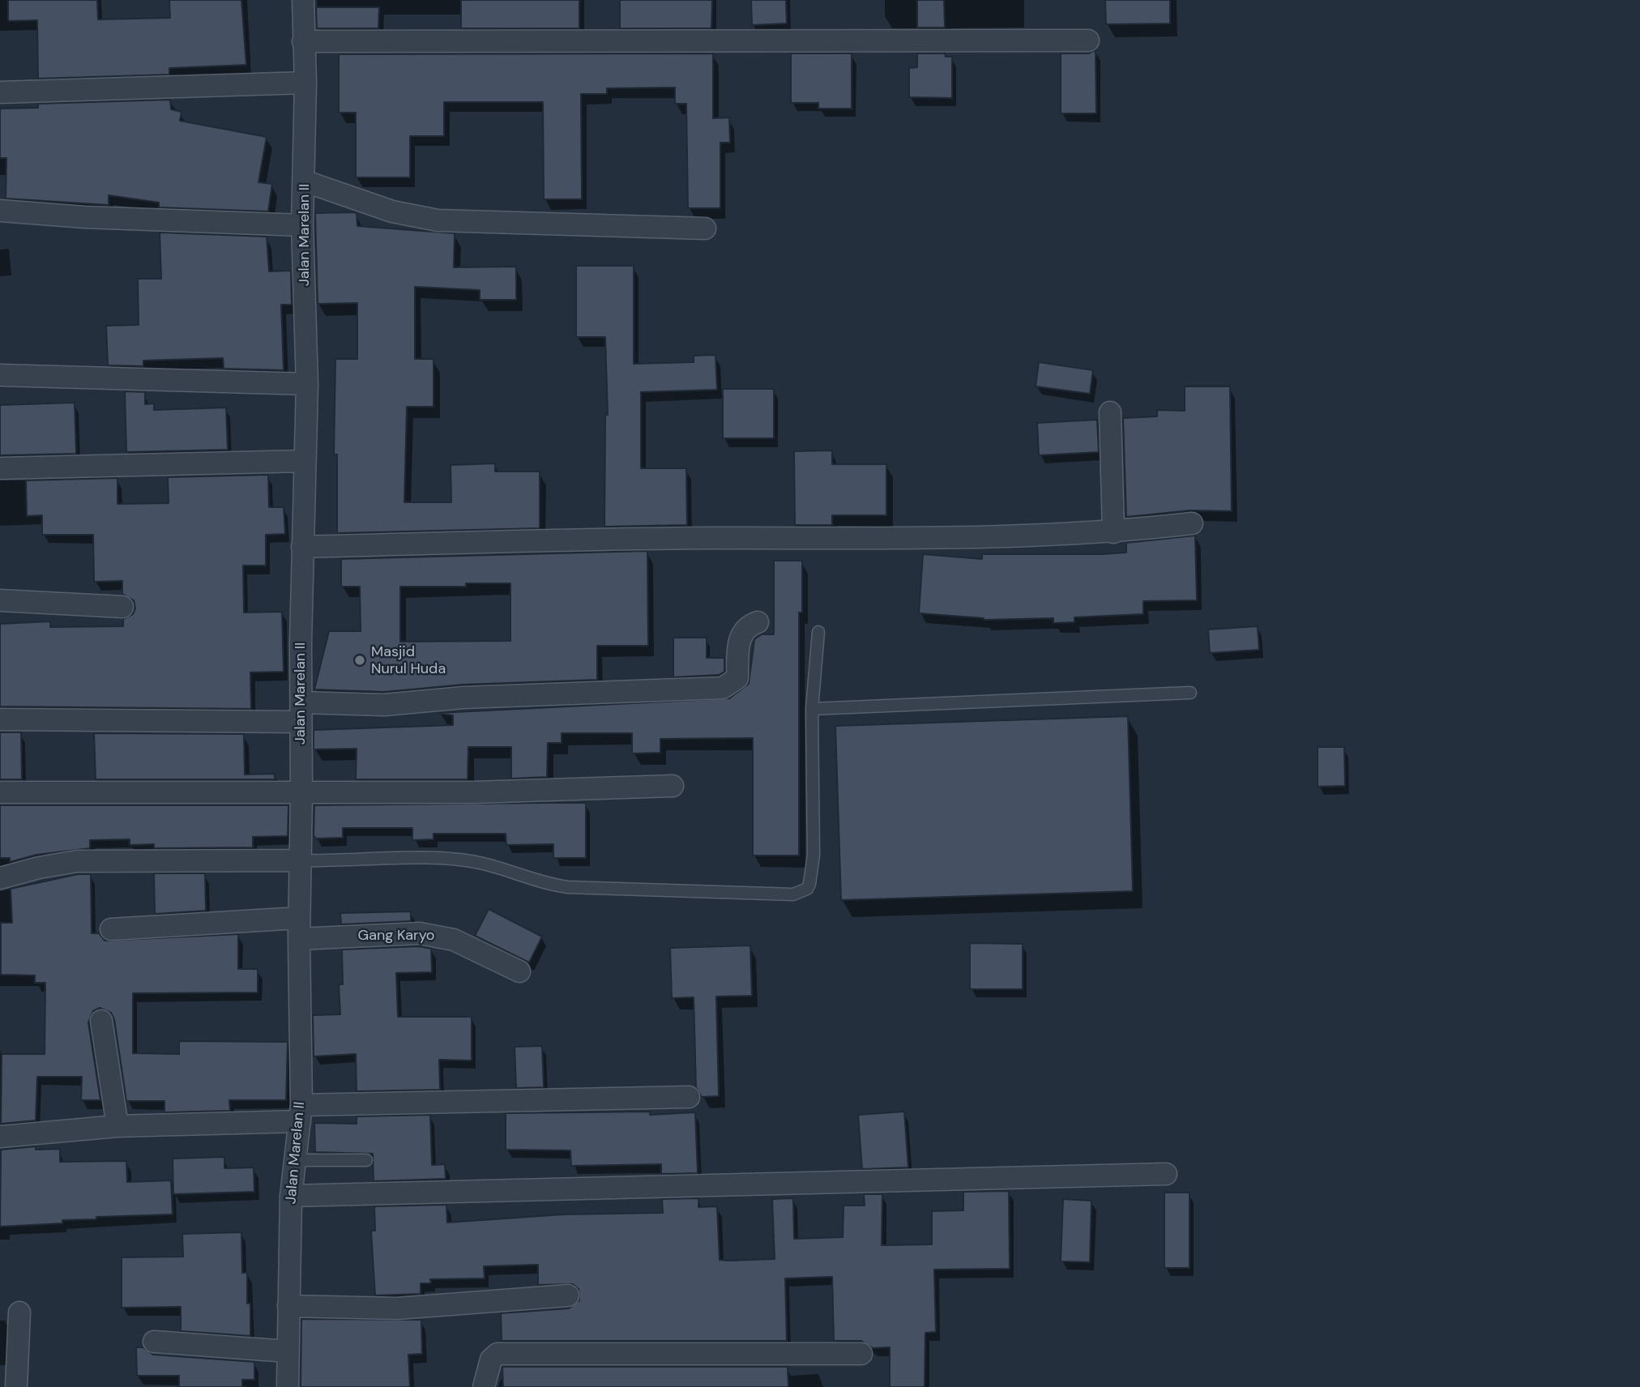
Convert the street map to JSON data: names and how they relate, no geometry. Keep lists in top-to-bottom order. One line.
{"streets":{"street":["Jalan Marelan II","Gang Karyo"]},"crossings":[["Jalan Marelan II","Gang Karyo"]],"places":["Masjid Nurul Huda"]}
